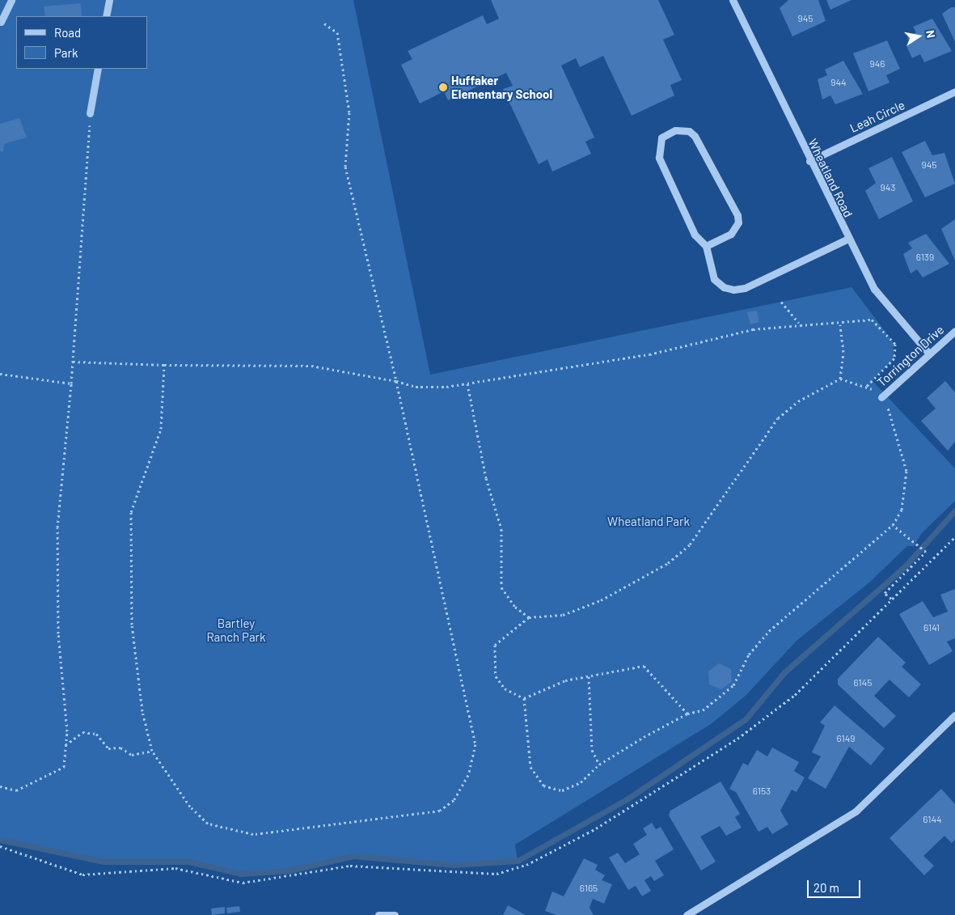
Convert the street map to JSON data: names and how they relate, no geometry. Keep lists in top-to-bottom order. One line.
{"streets":{"street":["Leah Circle","Wheatland Road","Torrington Drive"]},"crossings":[["Leah Circle","Wheatland Road"],["Wheatland Road","Torrington Drive"]],"parks":["Wheatland Park","Bartley Ranch Park"],"places":["Huffaker Elementary School"],"house_numbers":["945","946","944","945","943","6139","6141","6145","6149","6153","6144","6165"],"legend":["Road","Park"],"scale_bar":"20 m","north":"right"}
